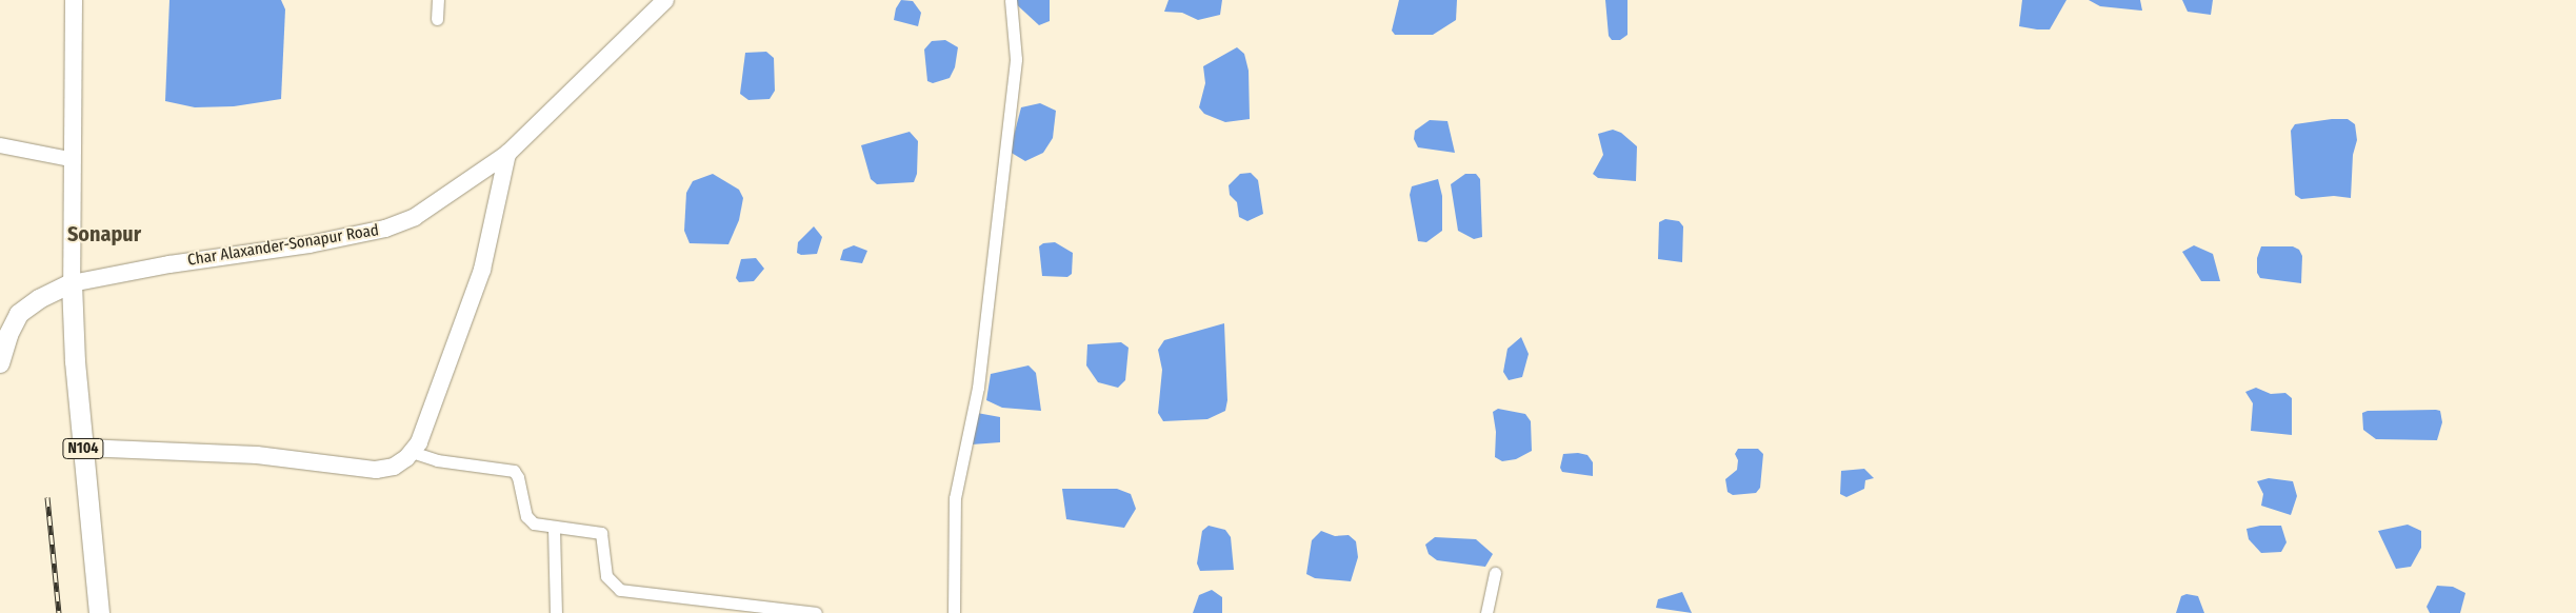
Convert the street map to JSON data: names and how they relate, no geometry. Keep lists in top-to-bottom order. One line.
{"streets":{"highway":["N104"],"main road":["Char Alaxander-Sonapur Road"]},"crossings":[["Char Alaxander-Sonapur Road","N104"]],"districts":["Sonapur"]}
